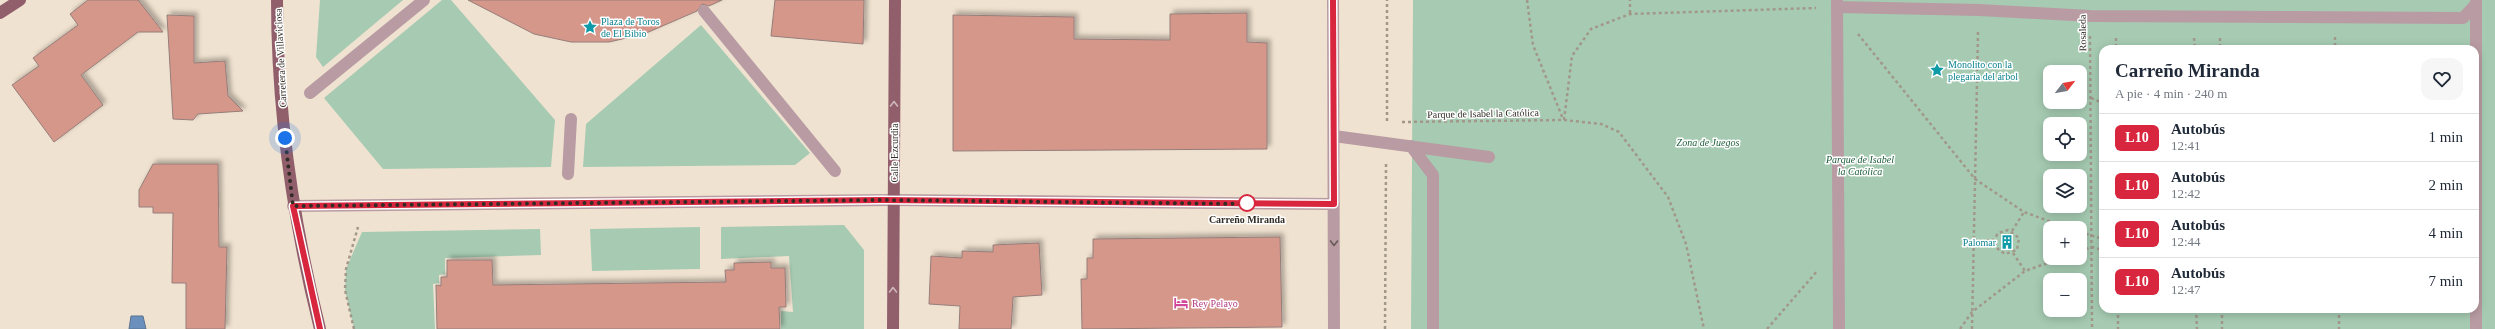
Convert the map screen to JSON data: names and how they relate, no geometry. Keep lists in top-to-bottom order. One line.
{"streets":{"main road":["Carretera de Villaviciosa","Calle Ezcurdia"],"path":["Rosaleda","Parque de Isabel la Católica"]},"one_way":["Calle Ezcurdia"],"parks":["Zona de Juegos","Parque de Isabel la Católica"],"places":{"place":["Plaza de Toros de El Bibio","Monolito con la plegaria del árbol"],"other":["Carreño Miranda"],"building":["Palomar"],"hotel":["Rey Pelayo"]},"lines":["bus line L10"],"north":"top right","page":{"heading":["Carreño Miranda","A pie · 4 min · 240 m"],"map_buttons":["+","−"],"list":[{"mark":"L10","name":"Autobús","note":"12:41","value":"1 min"},{"mark":"L10","name":"Autobús","note":"12:42","value":"2 min"},{"mark":"L10","name":"Autobús","note":"12:44","value":"4 min"},{"mark":"L10","name":"Autobús","note":"12:47","value":"7 min"}]}}
